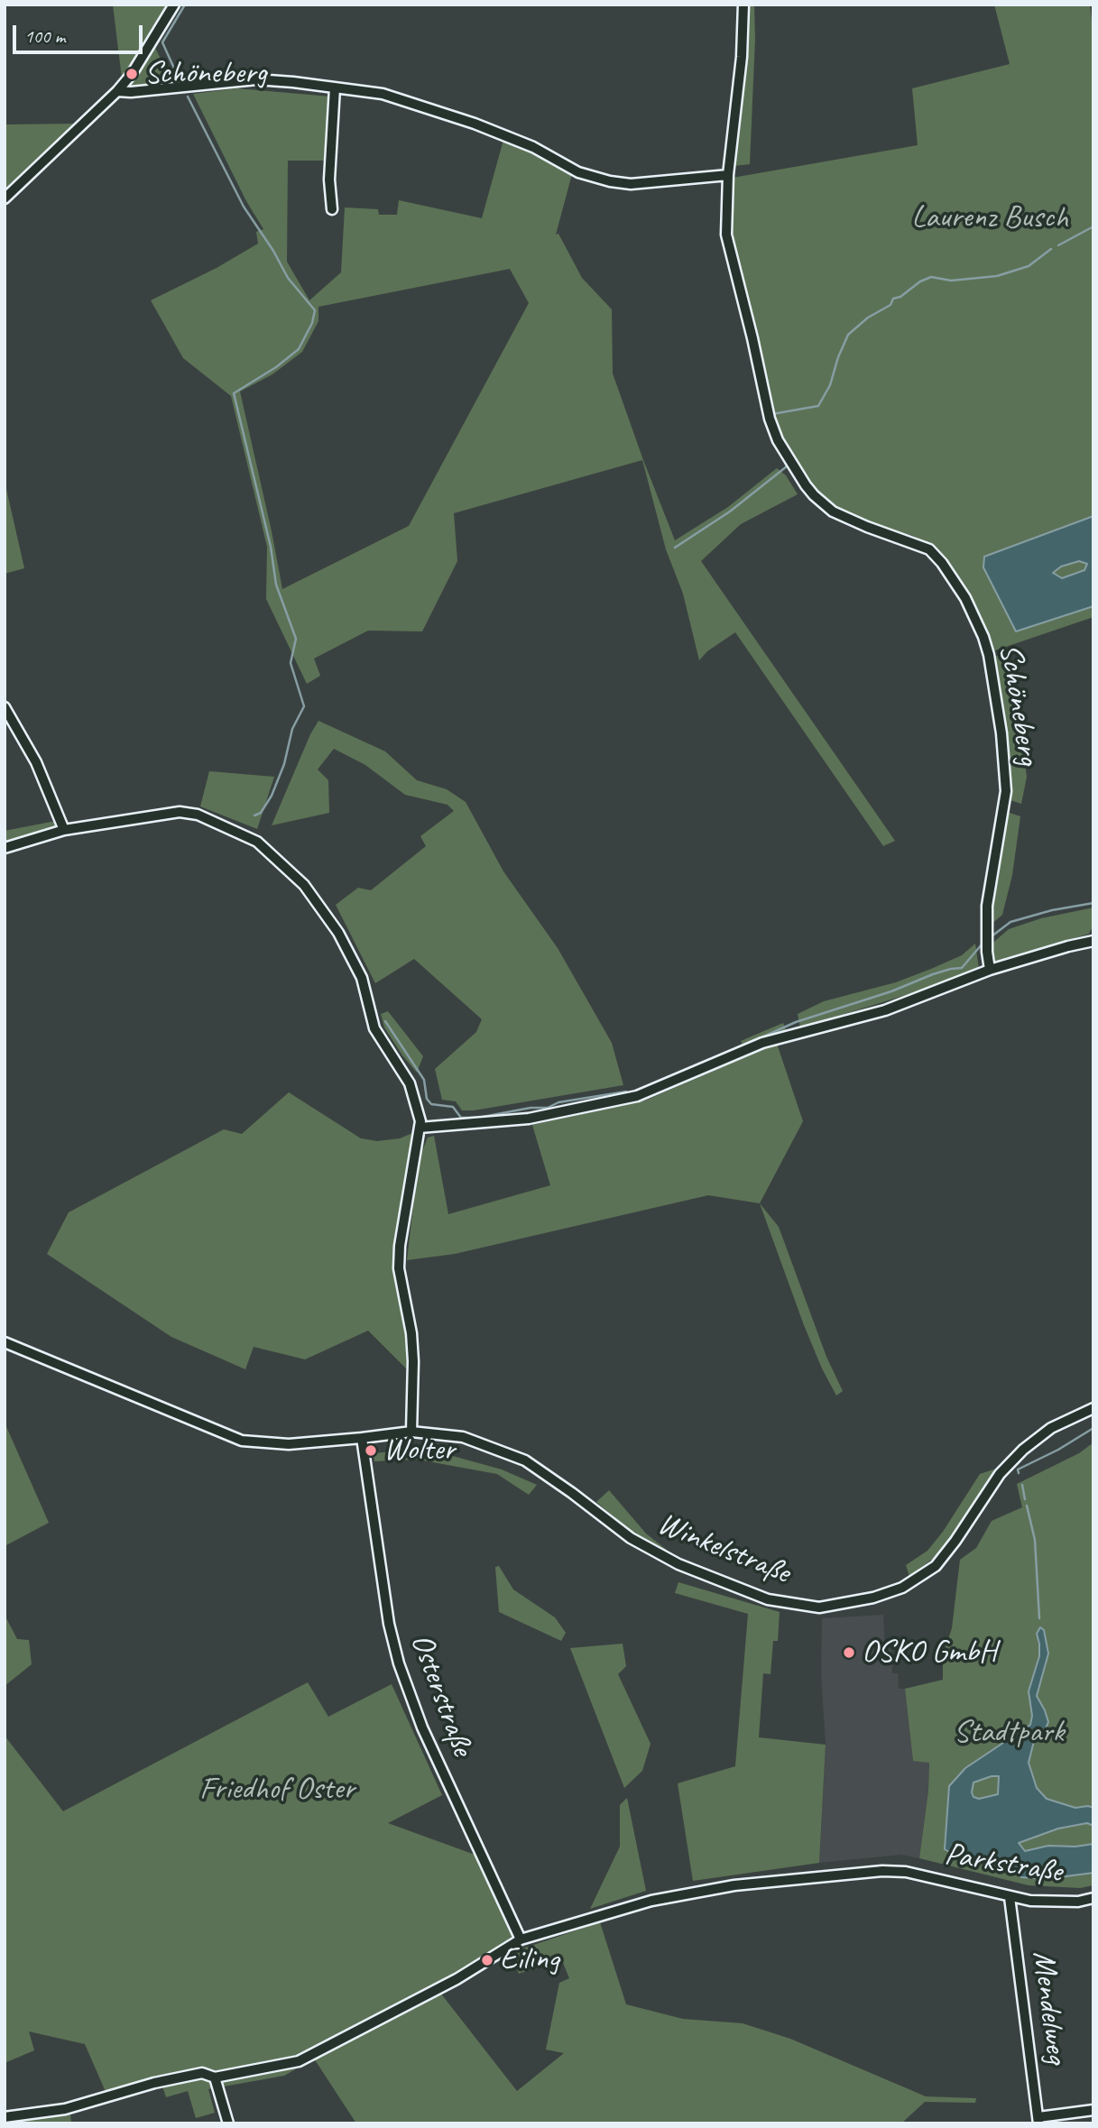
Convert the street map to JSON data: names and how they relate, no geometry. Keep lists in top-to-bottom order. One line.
{"streets":{"street":["Schöneberg","Winkelstraße","Osterstraße","Parkstraße","Mendelweg"]},"crossings":[["Winkelstraße","Osterstraße"],["Osterstraße","Parkstraße"],["Parkstraße","Mendelweg"]],"parks":["Laurenz Busch","Stadtpark","Friedhof Oster"],"places":["Schöneberg","Wolter","OSKO GmbH","Eiling"],"scale_bar":"100 m"}
